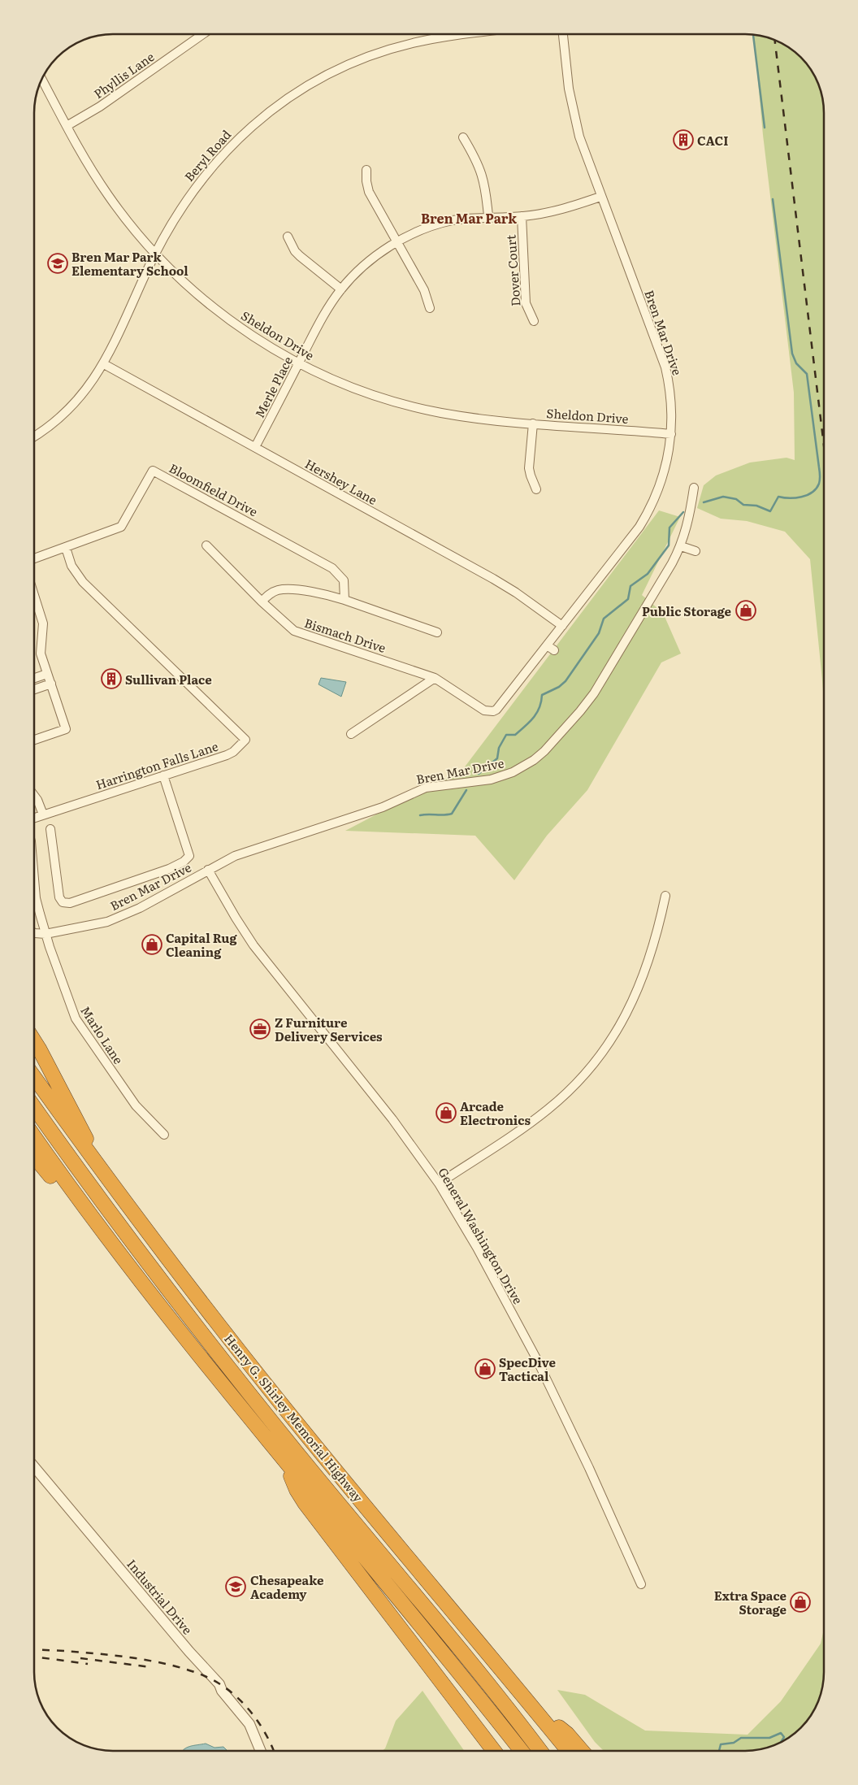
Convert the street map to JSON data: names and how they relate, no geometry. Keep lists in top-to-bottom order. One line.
{"streets":{"highway":["Henry G. Shirley Memorial Highway"],"street":["Phyllis Lane","Beryl Road","Dover Court","Bren Mar Drive","Sheldon Drive","Merle Place","Hershey Lane","Bloomfield Drive","Bismach Drive","Harrington Falls Lane","Marlo Lane","General Washington Drive","Industrial Drive"]},"crossings":[["Phyllis Lane","Sheldon Drive"],["Beryl Road","Sheldon Drive"],["Beryl Road","Hershey Lane"],["Dover Court","Merle Place"],["Bren Mar Drive","Sheldon Drive"],["Bren Mar Drive","Merle Place"],["Bren Mar Drive","Hershey Lane"],["Bren Mar Drive","Bismach Drive"],["Bren Mar Drive","Marlo Lane"],["Bren Mar Drive","General Washington Drive"],["Sheldon Drive","Merle Place"],["Merle Place","Hershey Lane"],["Bloomfield Drive","Harrington Falls Lane"]],"districts":["Bren Mar Park"],"places":{"building":["CACI","Sullivan Place"],"school or university":["Bren Mar Park Elementary School","Chesapeake Academy"],"shop":["Public Storage","Capital Rug Cleaning","Arcade Electronics","SpecDive Tactical","Extra Space Storage"],"office":["Z Furniture Delivery Services"]}}
